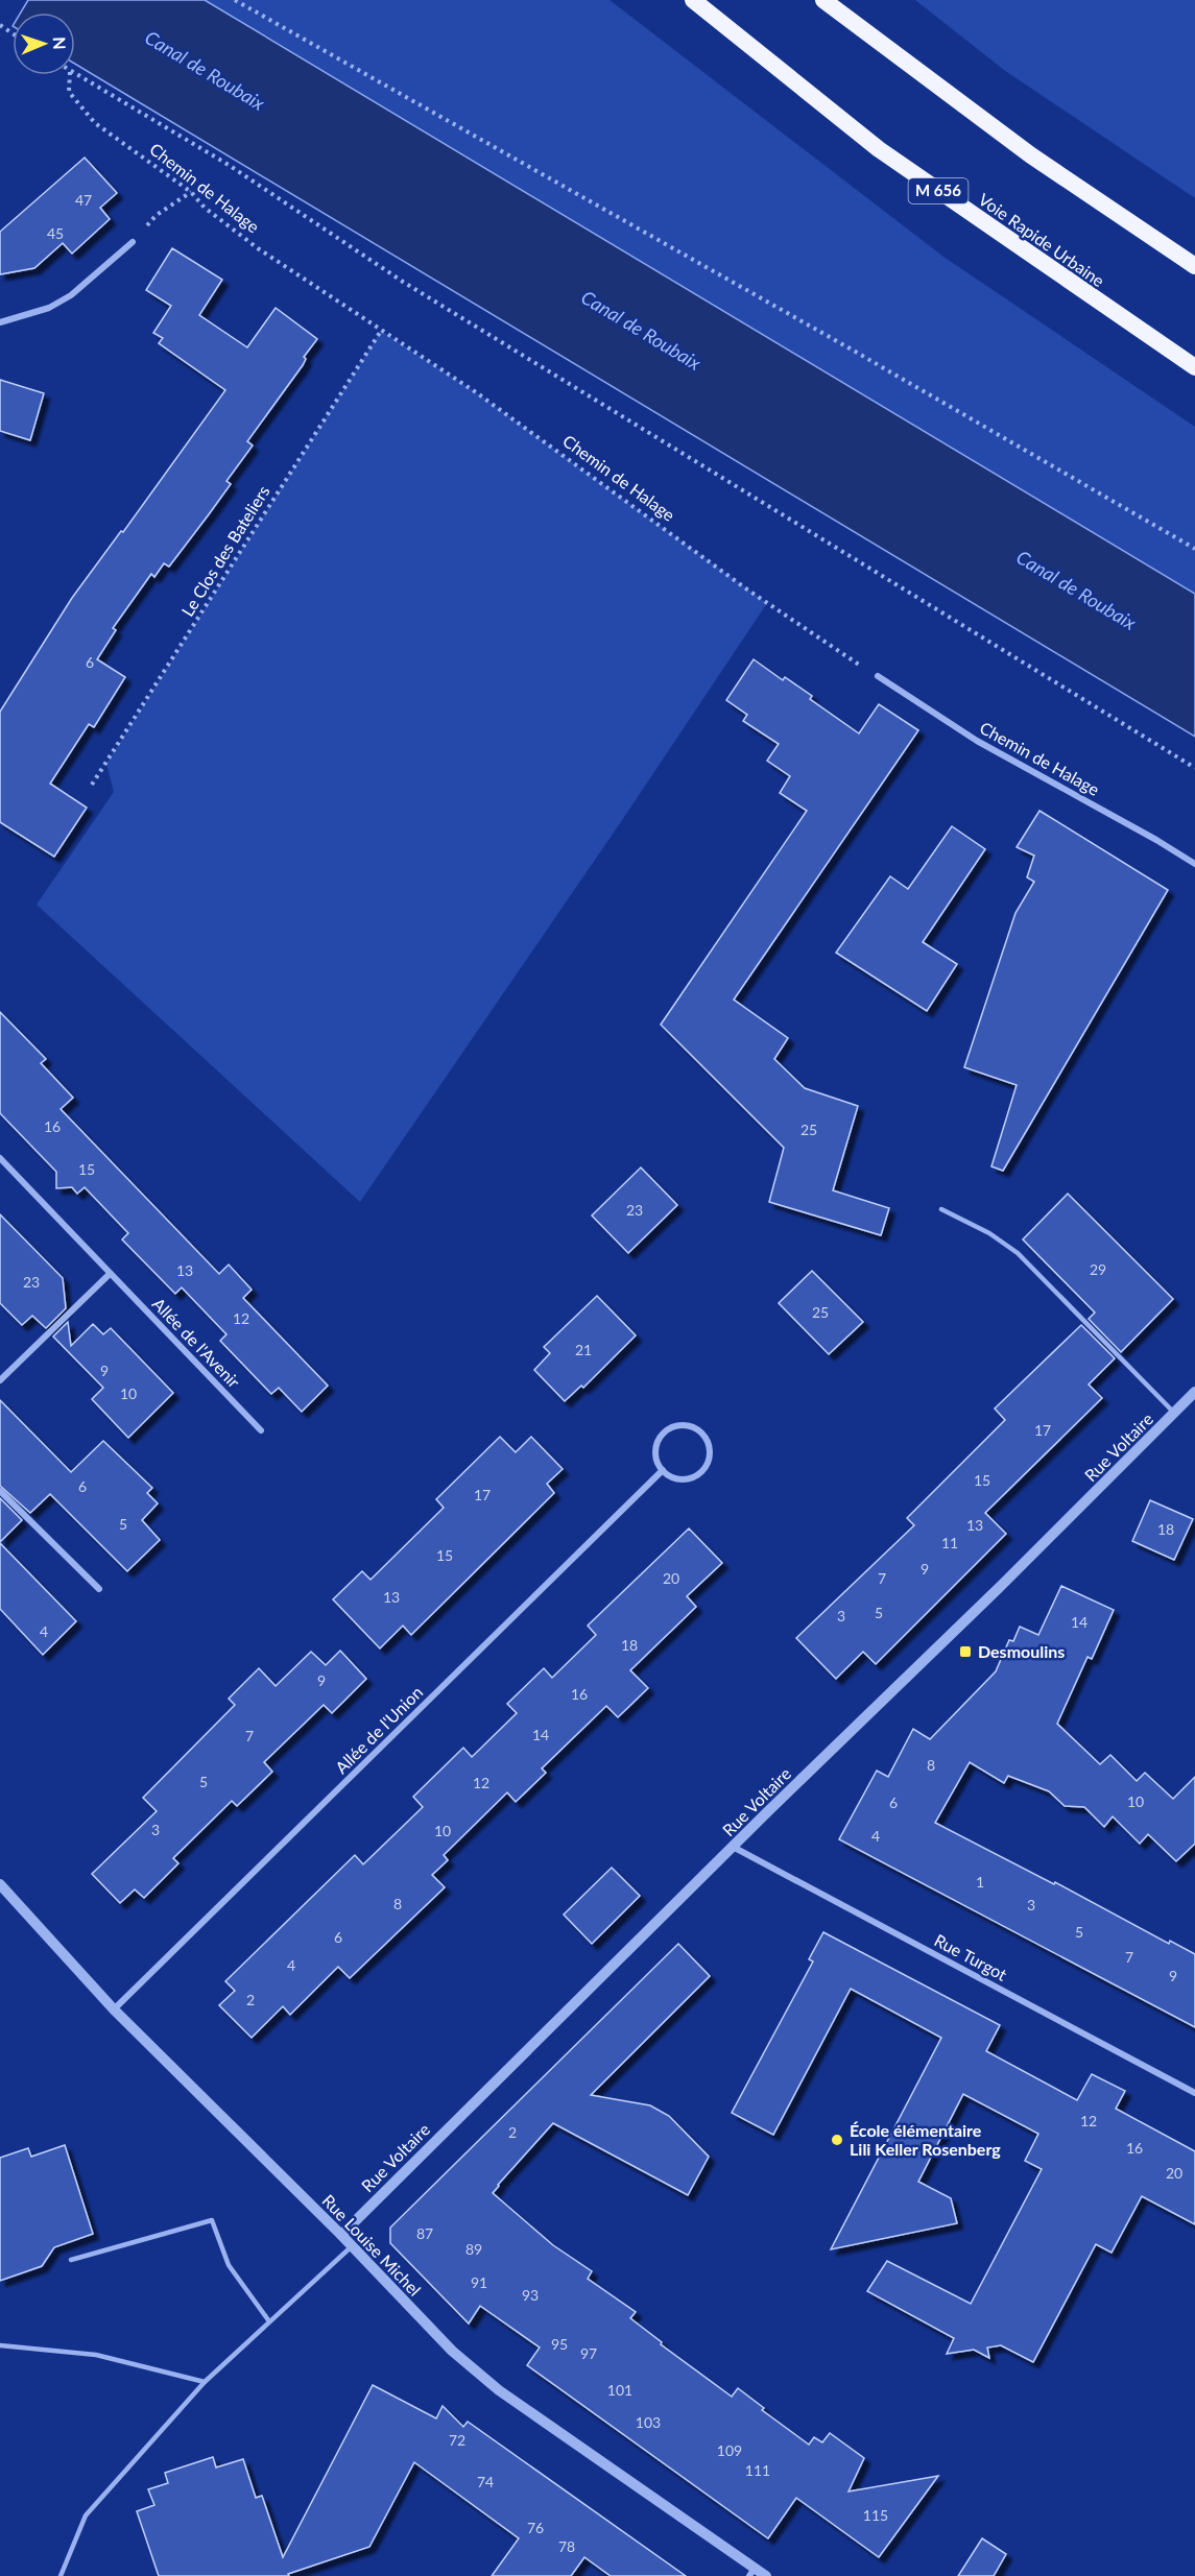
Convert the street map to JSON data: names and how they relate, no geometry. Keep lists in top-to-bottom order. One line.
{"streets":{"highway":["M 656","Voie Rapide Urbaine"],"street":["Chemin de Halage","Allée de l'Avenir","Rue Voltaire","Allée de l'Union","Rue Turgot","Rue Louise Michel"],"path":["Le Clos des Bateliers"]},"crossings":[["Chemin de Halage","Le Clos des Bateliers"],["Rue Voltaire","Rue Turgot"],["Rue Voltaire","Rue Louise Michel"],["Allée de l'Union","Rue Louise Michel"]],"water":["Canal de Roubaix"],"places":{"transit":["Desmoulins"],"other":["École élémentaire Lili Keller Rosenberg"]},"house_numbers":["47","45","6","16","25","15","23","29","13","23","25","12","21","9","10","17","15","6","17","5","13","18","11","15","9","20","7","13","5","3","14","4","18","9","16","14","7","8","5","12","10","6","3","10","4","1","8","3","5","6","7","4","9","2","12","2","16","20","87","89","91","93","95","97","101","103","72","109","111","74","115","76","78"],"north":"right"}
